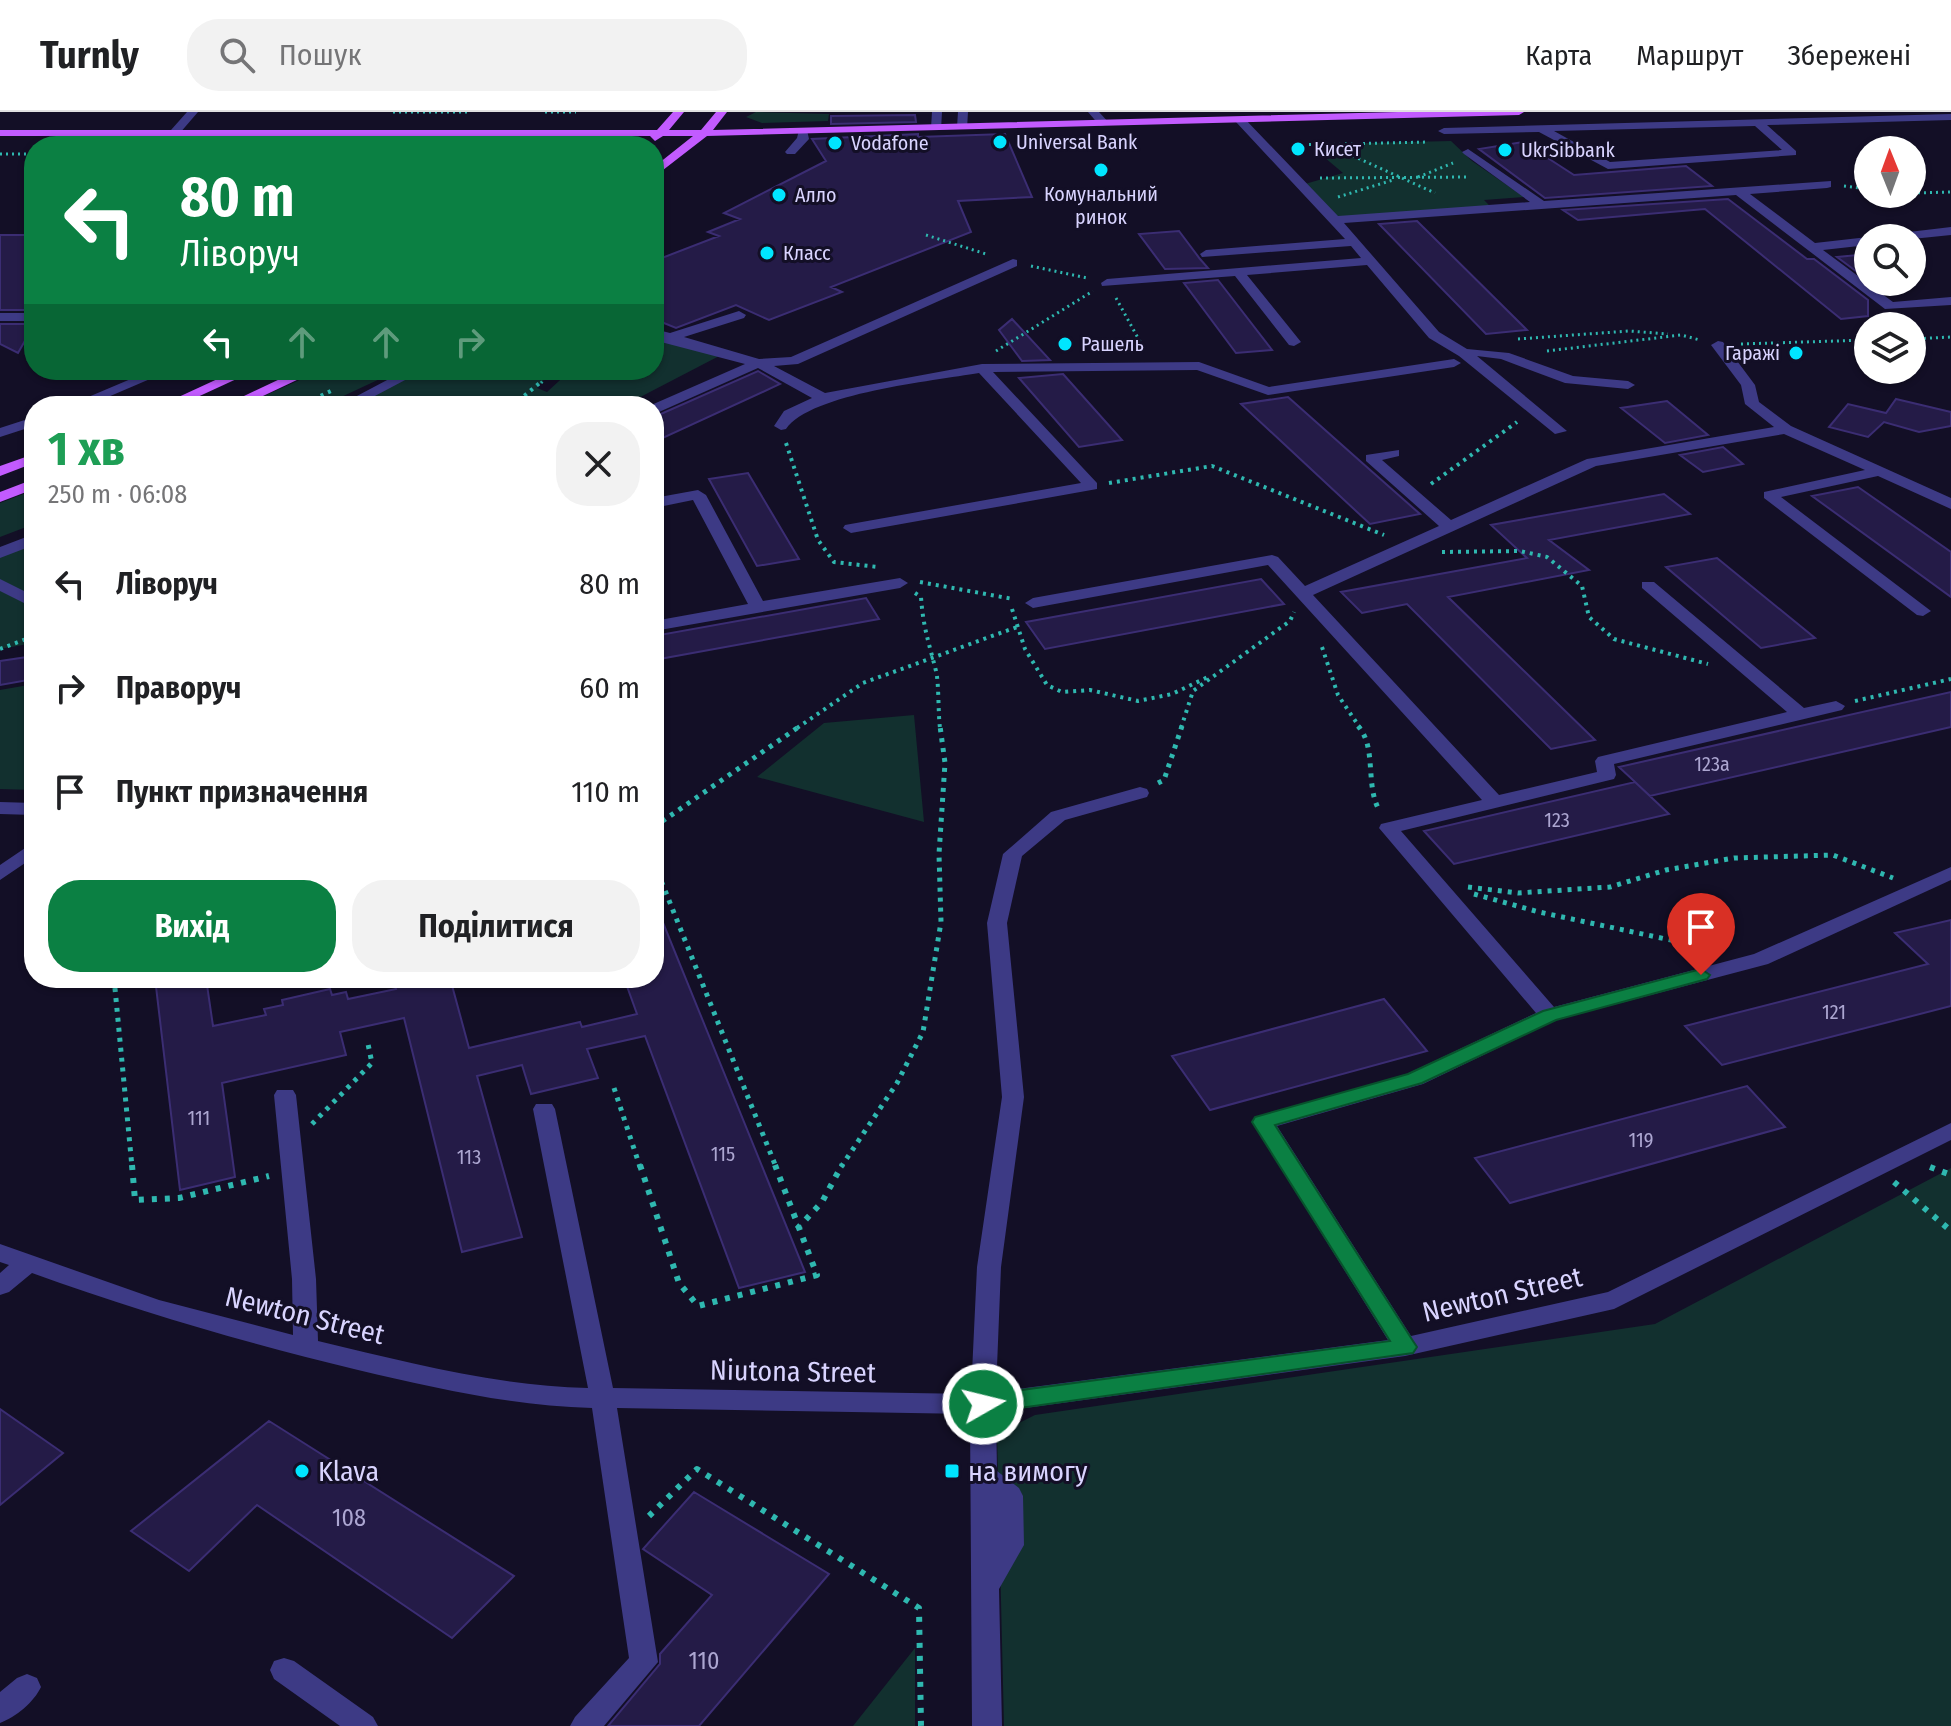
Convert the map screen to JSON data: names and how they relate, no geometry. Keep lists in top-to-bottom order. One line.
{"streets":{"street":["Newton Street","Niutona Street"]},"crossings":[["Newton Street","Niutona Street"]],"places":{"other":["Universal Bank","Vodafone","Кисет","UkrSibbank","Комунальний ринок","Алло","Класс","Рашель","Гаражі","Klava"],"transit":["на вимогу"]},"house_numbers":["123а","123","121","111","119","115","113","108","110"],"north":"top","page":{"header":"Turnly","search":"Пошук","nav":["Карта","Маршрут","Збережені"],"turn":["80 m","Ліворуч"],"heading":["1 хв","250 m · 06:08"],"list":[{"name":"Ліворуч","value":"80 m"},{"name":"Праворуч","value":"60 m"},{"name":"Пункт призначення","value":"110 m"}],"buttons":["Вихід","Поділитися"]}}
